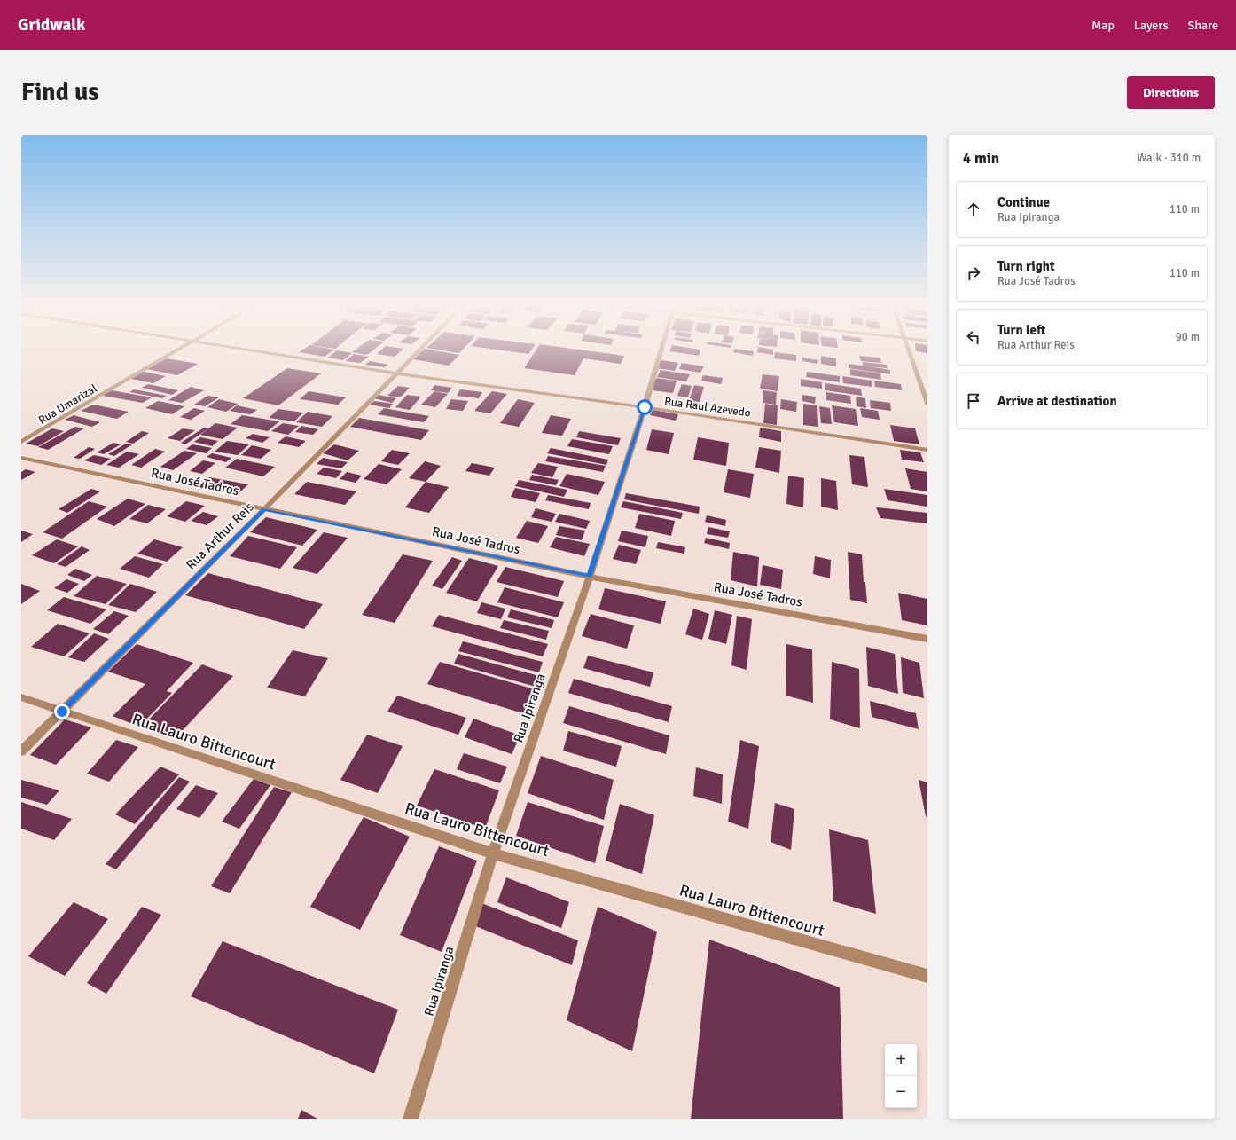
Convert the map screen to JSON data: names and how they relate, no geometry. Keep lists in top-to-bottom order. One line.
{"streets":{"street":["Rua Umarizal","Rua Raul Azevedo","Rua José Tadros","Rua Arthur Reis","Rua Ipiranga","Rua Lauro Bittencourt"]},"crossings":[["Rua Raul Azevedo","Rua Arthur Reis"],["Rua Raul Azevedo","Rua Ipiranga"],["Rua José Tadros","Rua Arthur Reis"],["Rua José Tadros","Rua Ipiranga"],["Rua Arthur Reis","Rua Lauro Bittencourt"],["Rua Ipiranga","Rua Lauro Bittencourt"]],"page":{"header":"Gridwalk","nav":["Map","Layers","Share"],"buttons":"Directions","title":"Find us","heading":["4 min","Walk · 310 m"],"list":[["Continue","Rua Ipiranga","110 m"],["Turn right","Rua José Tadros","110 m"],["Turn left","Rua Arthur Reis","90 m"],"Arrive at destination"],"map_buttons":["+","−"]}}
